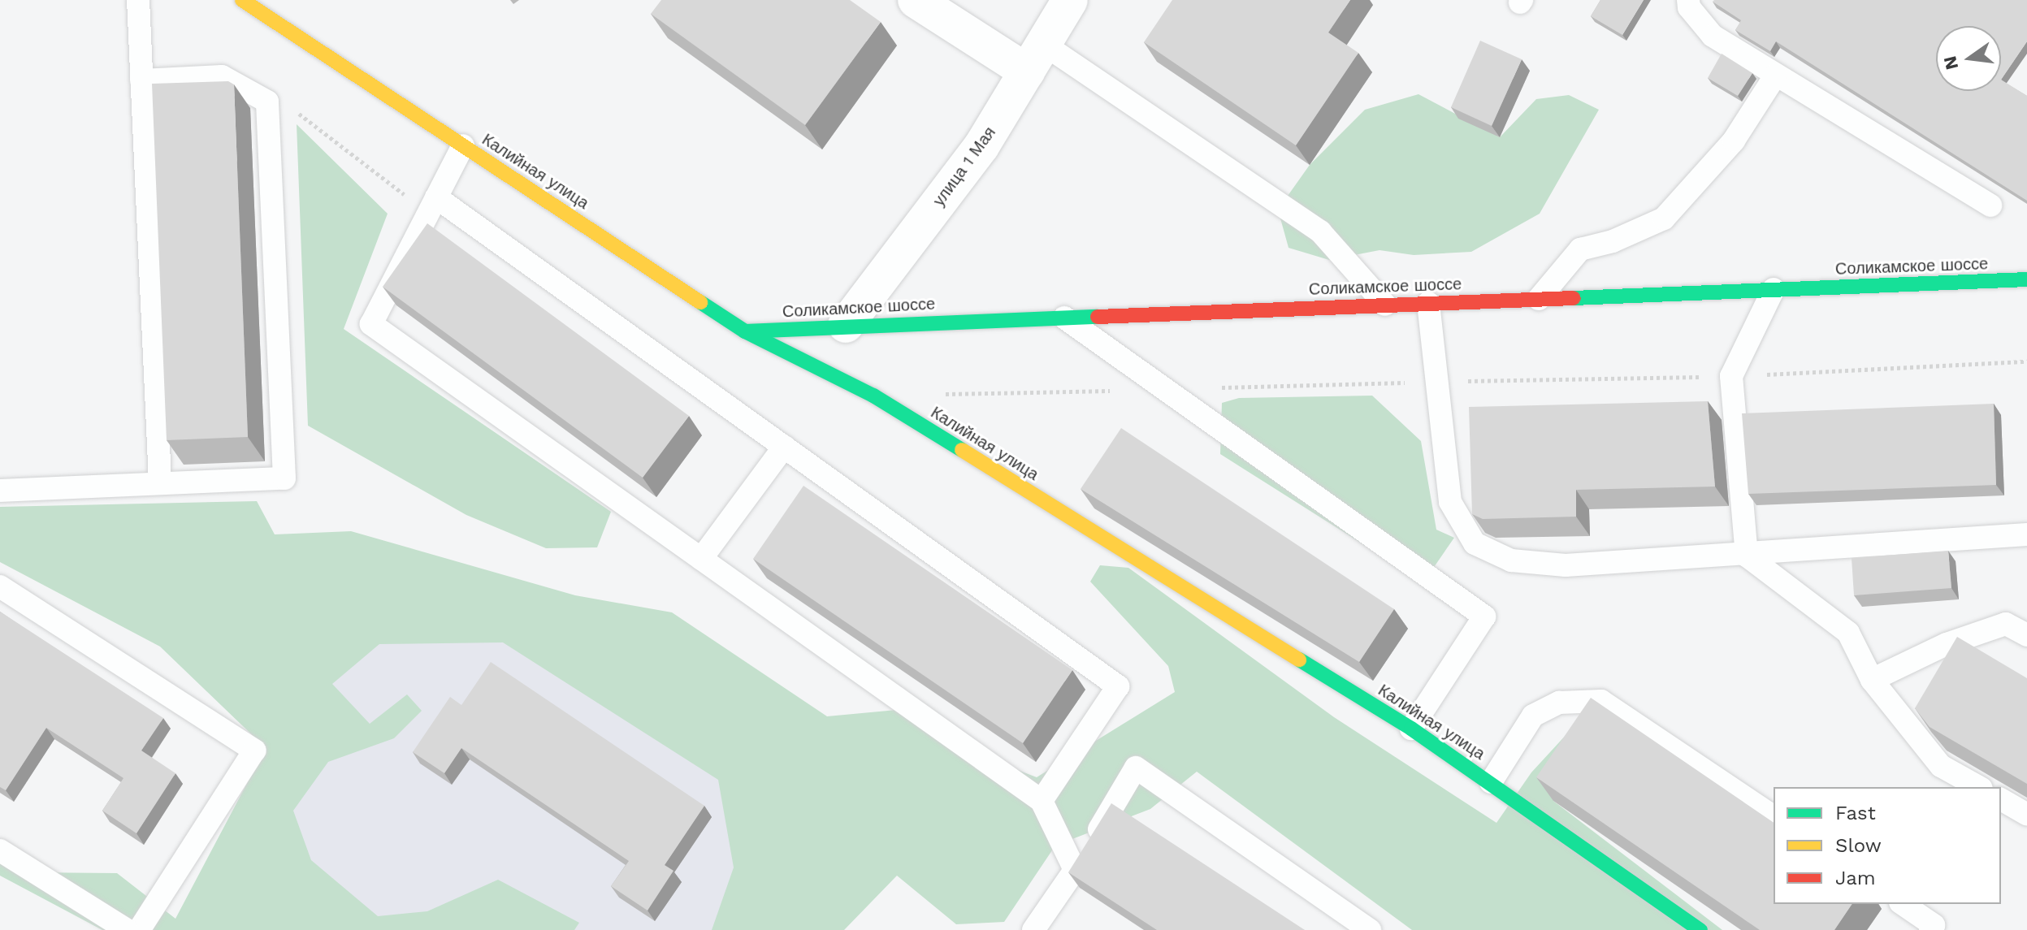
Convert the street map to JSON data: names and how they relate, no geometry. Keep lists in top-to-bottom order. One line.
{"streets":{"main road":["Калийная улица","Соликамское шоссе"],"street":["улица 1 Мая"]},"crossings":[["улица 1 Мая","Соликамское шоссе"],["Калийная улица","Соликамское шоссе"]],"legend":["Fast","Slow","Jam"],"north":"left"}
